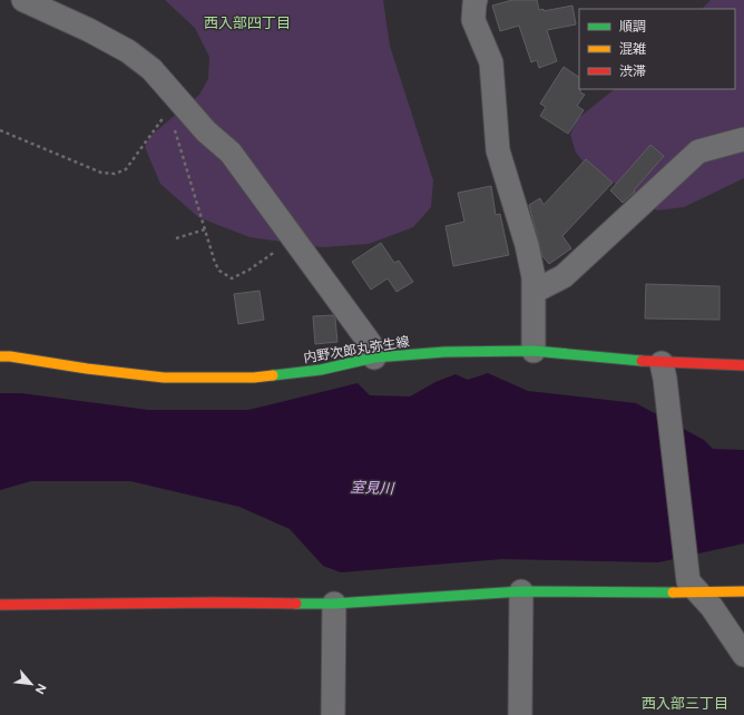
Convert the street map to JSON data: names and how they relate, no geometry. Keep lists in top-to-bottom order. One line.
{"streets":{"main road":["内野次郎丸弥生線"]},"districts":["西入部四丁目","西入部三丁目"],"water":["室見川"],"legend":["順調","混雑","渋滞"],"north":"bottom right"}
